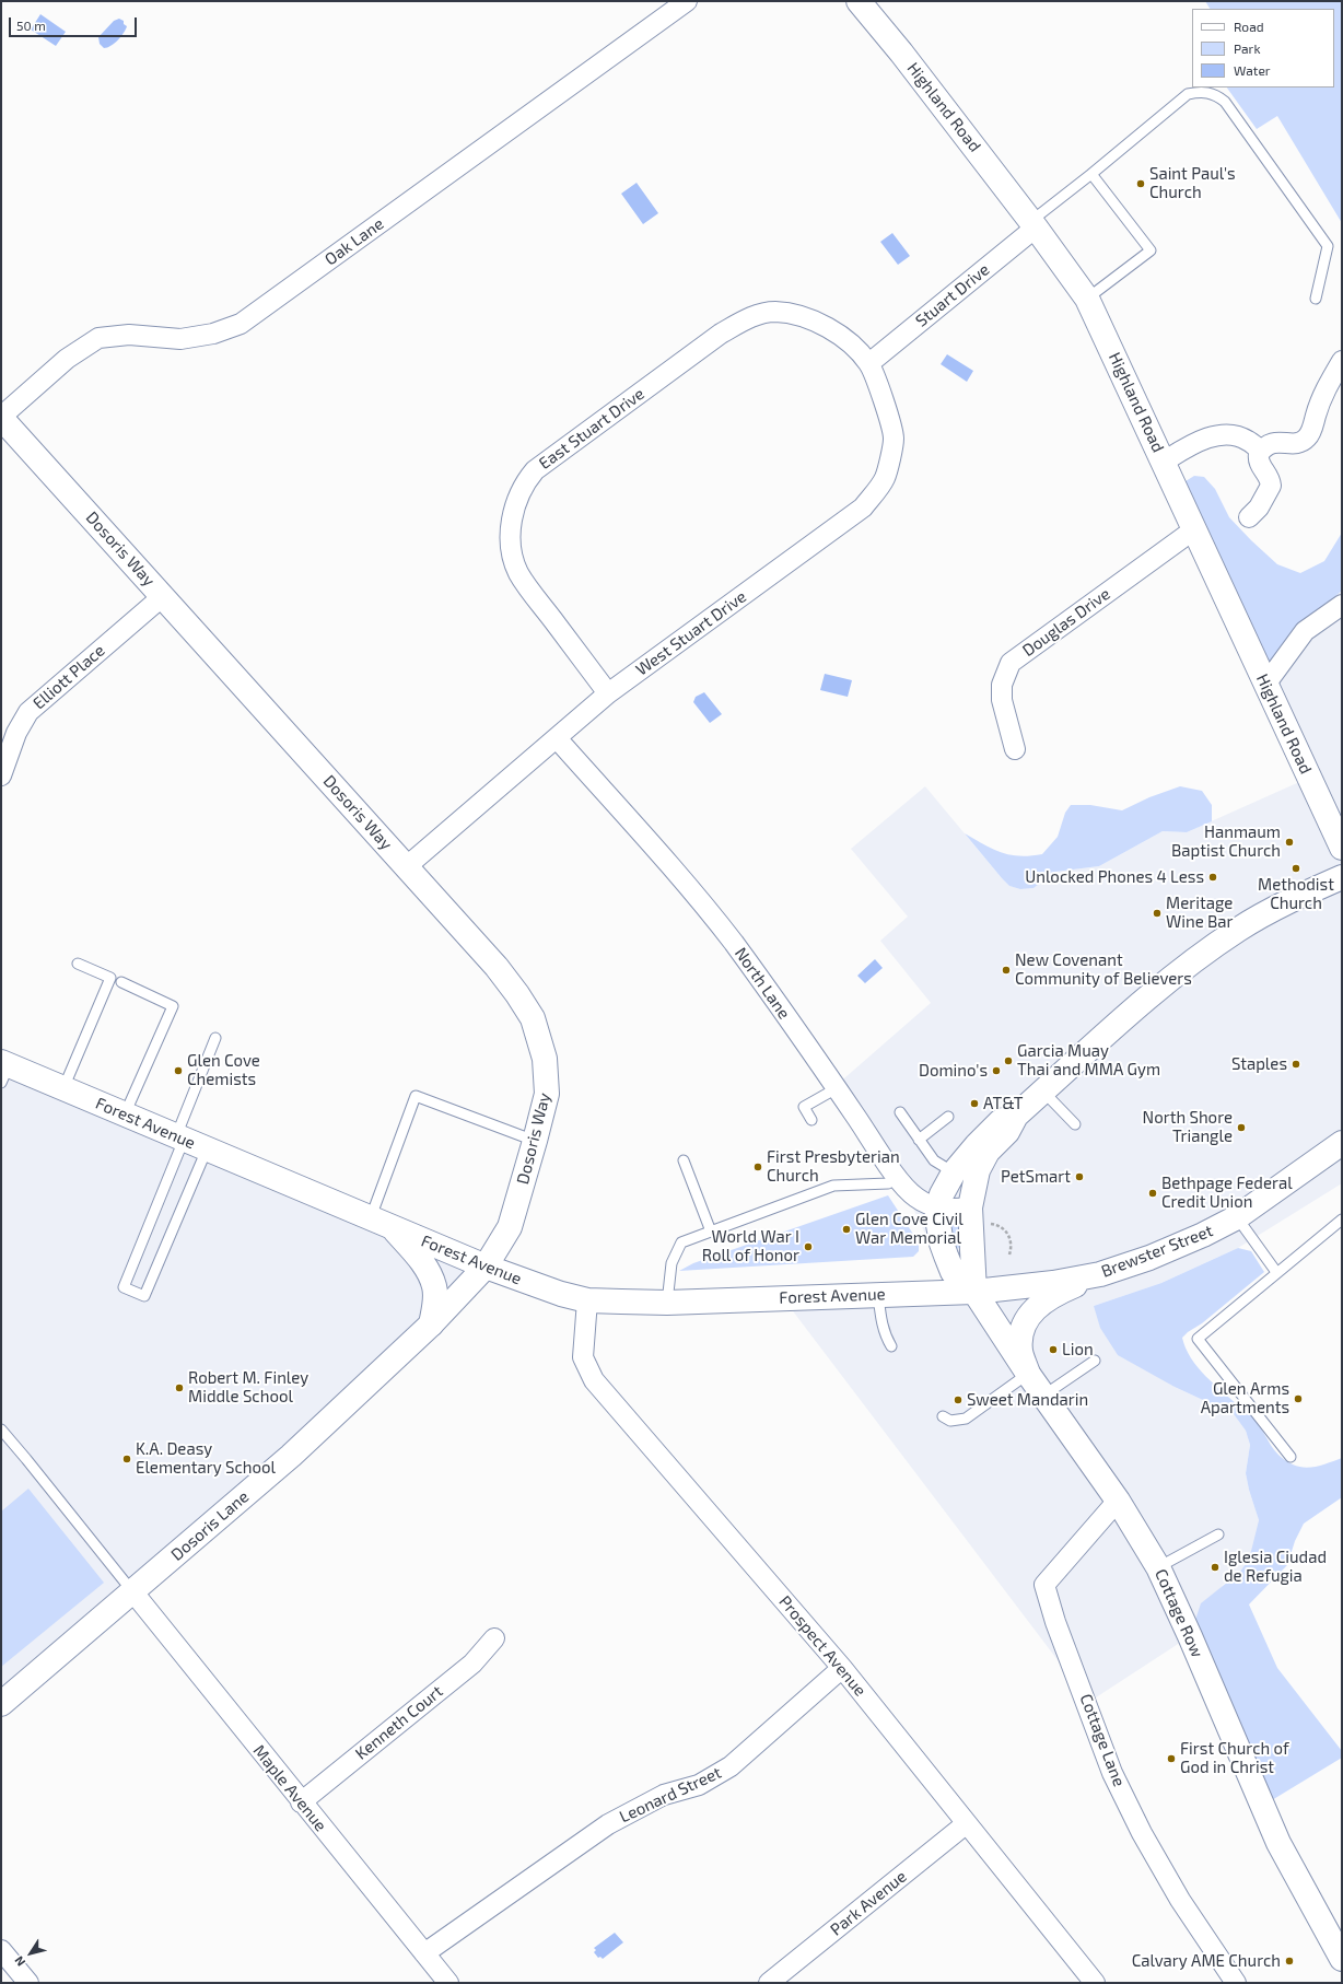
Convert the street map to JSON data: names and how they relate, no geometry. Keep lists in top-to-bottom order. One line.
{"streets":{"street":["Highland Road","Oak Lane","Stuart Drive","East Stuart Drive","Dosoris Way","Douglas Drive","West Stuart Drive","Elliott Place","North Lane","Forest Avenue","Brewster Street","Dosoris Lane","Cottage Row","Prospect Avenue","Kenneth Court","Cottage Lane","Maple Avenue","Leonard Street","Park Avenue"]},"crossings":[["Highland Road","Stuart Drive"],["Highland Road","Douglas Drive"],["Oak Lane","Dosoris Way"],["Stuart Drive","East Stuart Drive"],["Stuart Drive","West Stuart Drive"],["East Stuart Drive","West Stuart Drive"],["Dosoris Way","West Stuart Drive"],["Dosoris Way","Elliott Place"],["Dosoris Way","Forest Avenue"],["Dosoris Way","Dosoris Lane"],["West Stuart Drive","North Lane"],["North Lane","Cottage Row"],["Forest Avenue","Brewster Street"],["Forest Avenue","Dosoris Lane"],["Forest Avenue","Cottage Row"],["Forest Avenue","Prospect Avenue"],["Brewster Street","Cottage Row"],["Dosoris Lane","Maple Avenue"],["Cottage Row","Cottage Lane"],["Prospect Avenue","Leonard Street"],["Prospect Avenue","Park Avenue"],["Kenneth Court","Maple Avenue"],["Maple Avenue","Leonard Street"]],"places":["Saint Paul's Church","Hanmaum Baptist Church","Methodist Church","Unlocked Phones 4 Less","Meritage Wine Bar","New Covenant Community of Believers","Garcia Muay Thai and MMA Gym","Staples","Glen Cove Chemists","Domino's","AT&T","North Shore Triangle","First Presbyterian Church","PetSmart","Bethpage Federal Credit Union","Glen Cove Civil War Memorial","World War I Roll of Honor","Lion","Robert M. Finley Middle School","Glen Arms Apartments","Sweet Mandarin","K.A. Deasy Elementary School","Iglesia Ciudad de Refugia","First Church of God in Christ","Calvary AME Church"],"legend":["Road","Park","Water"],"scale_bar":"50 m","north":"bottom left"}
